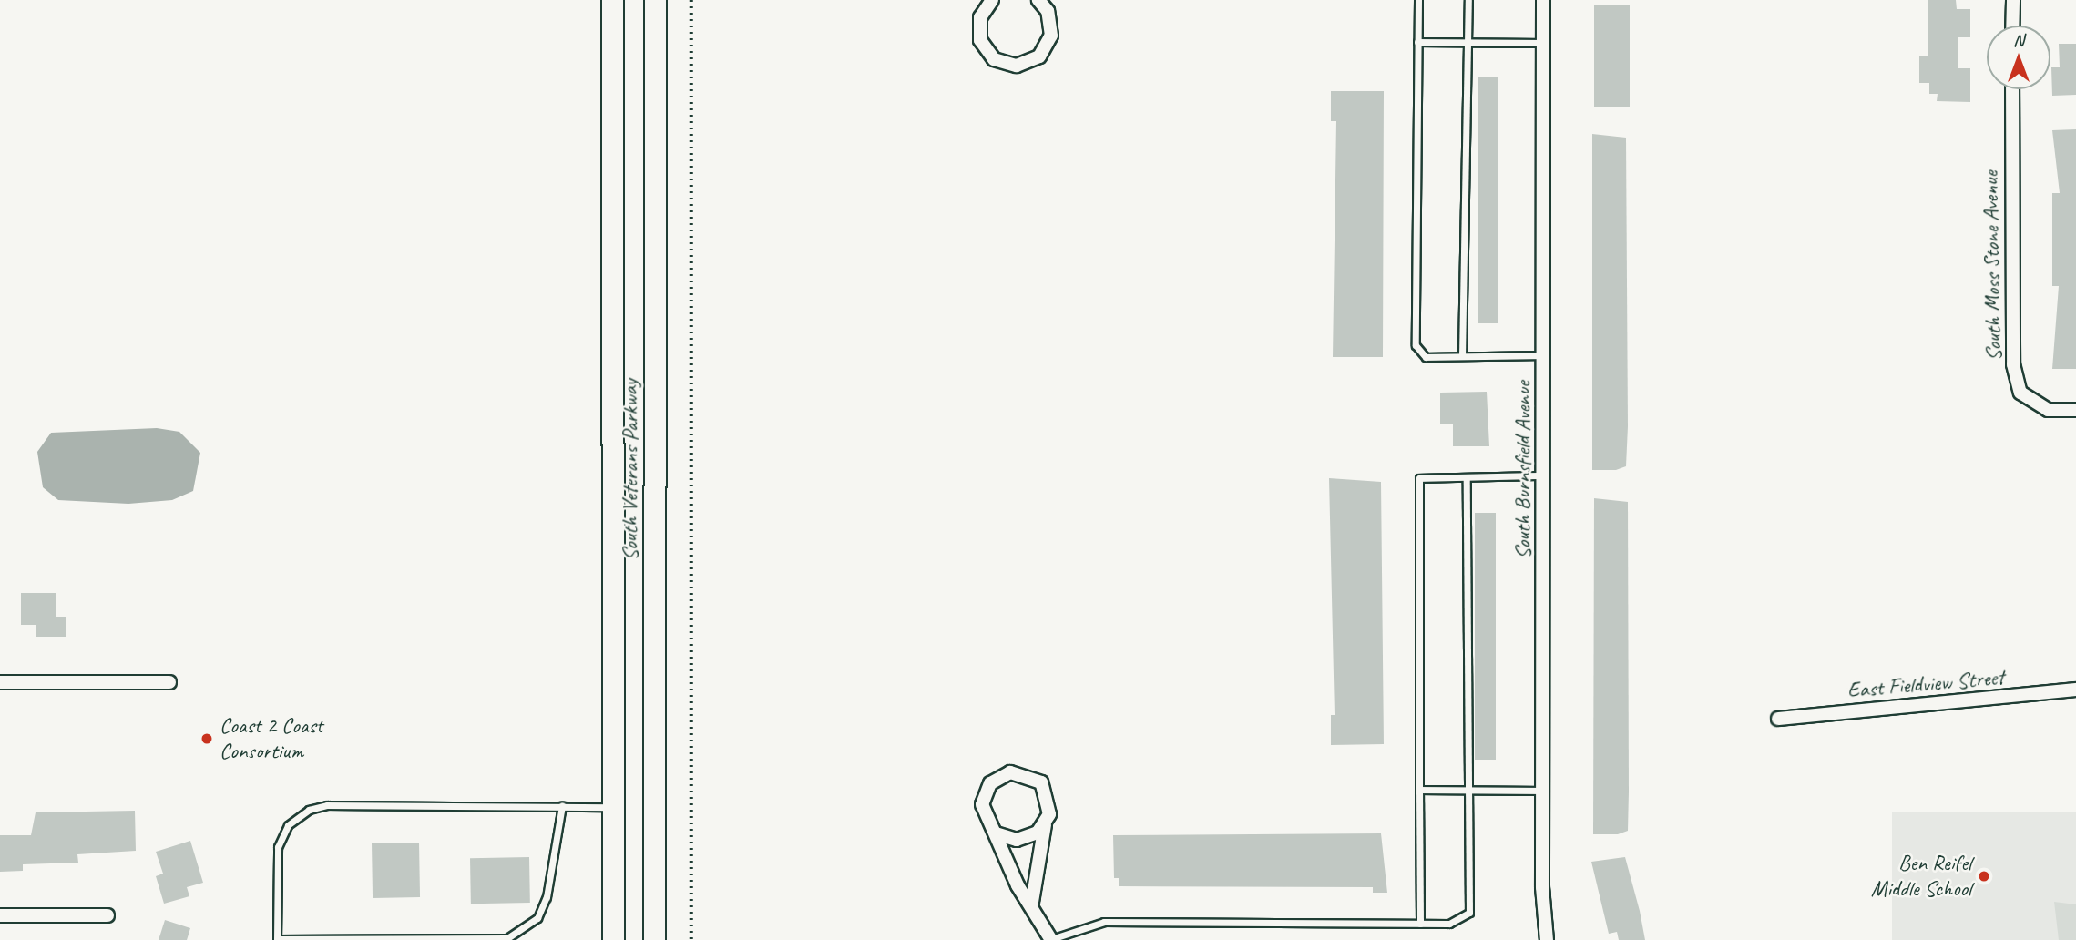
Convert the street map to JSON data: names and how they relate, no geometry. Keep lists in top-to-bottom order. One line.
{"streets":{"highway":["South Veterans Parkway"],"street":["South Moss Stone Avenue","South Burnsfield Avenue","East Fieldview Street"]},"places":["Coast 2 Coast Consortium","Ben Reifel Middle School"],"north":"top"}
